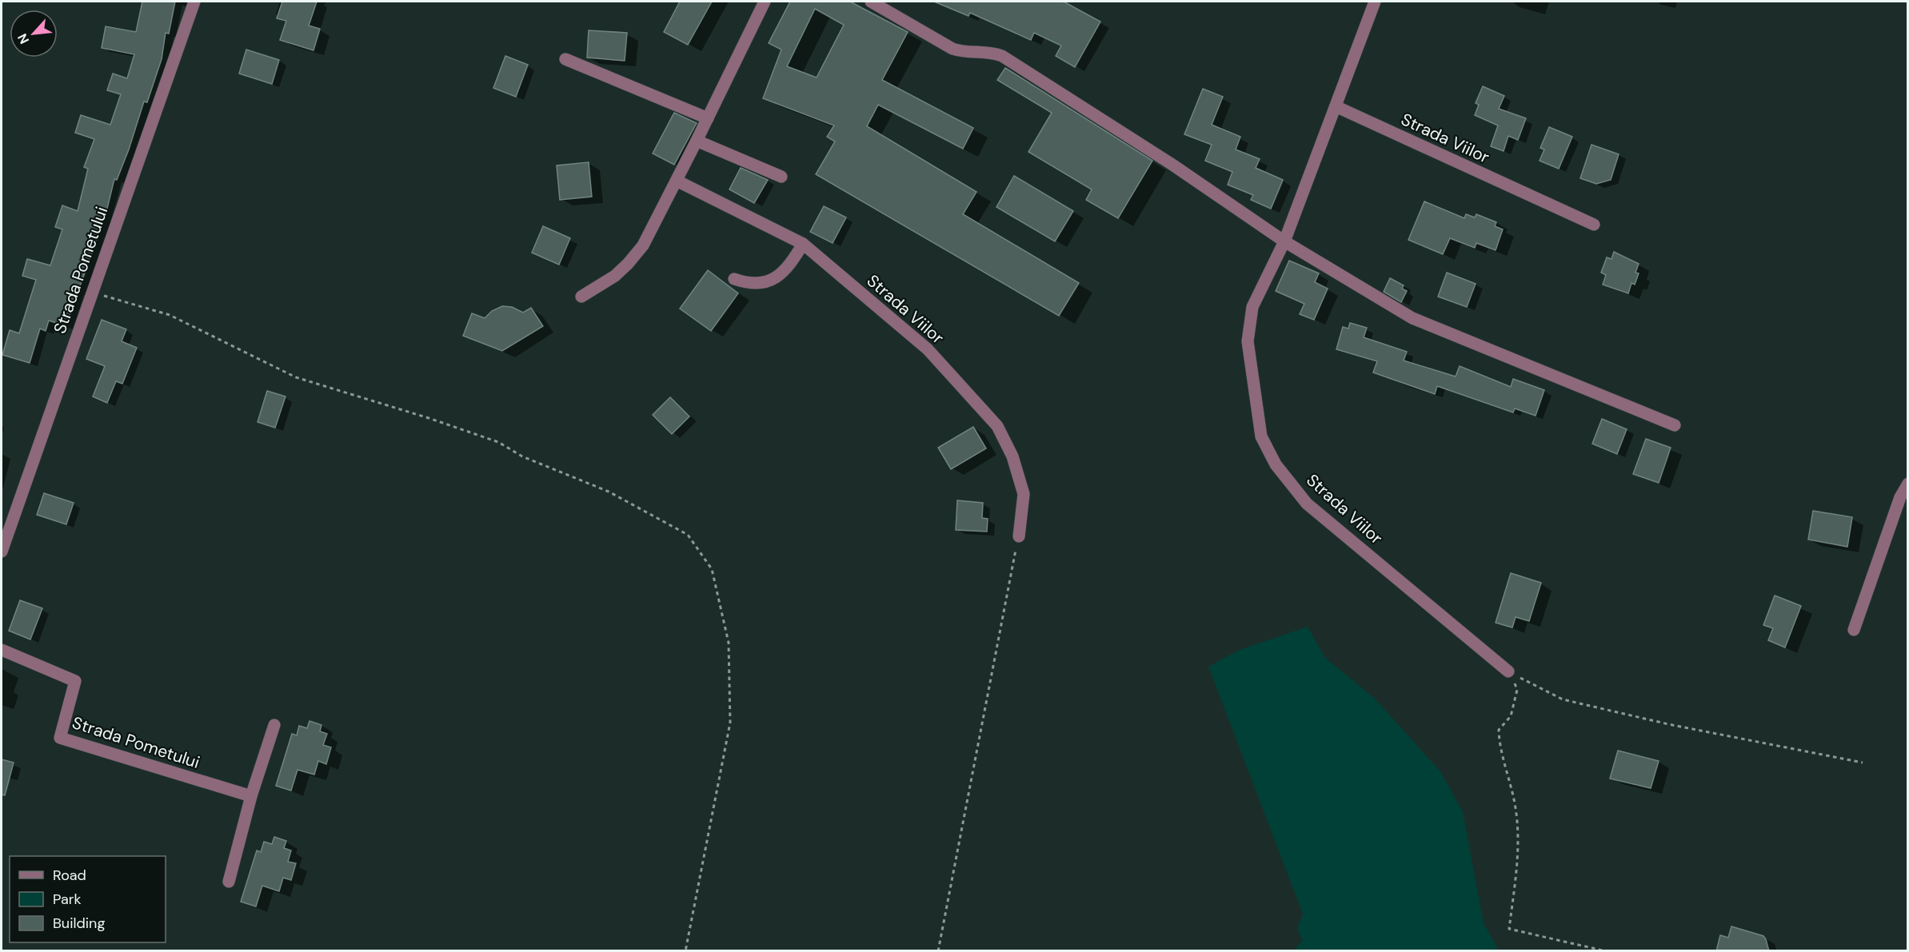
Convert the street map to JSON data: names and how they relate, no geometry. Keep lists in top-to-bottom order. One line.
{"streets":{"street":["Strada Viilor","Strada Pometului"]},"legend":["Road","Park","Building"],"north":"bottom left"}
